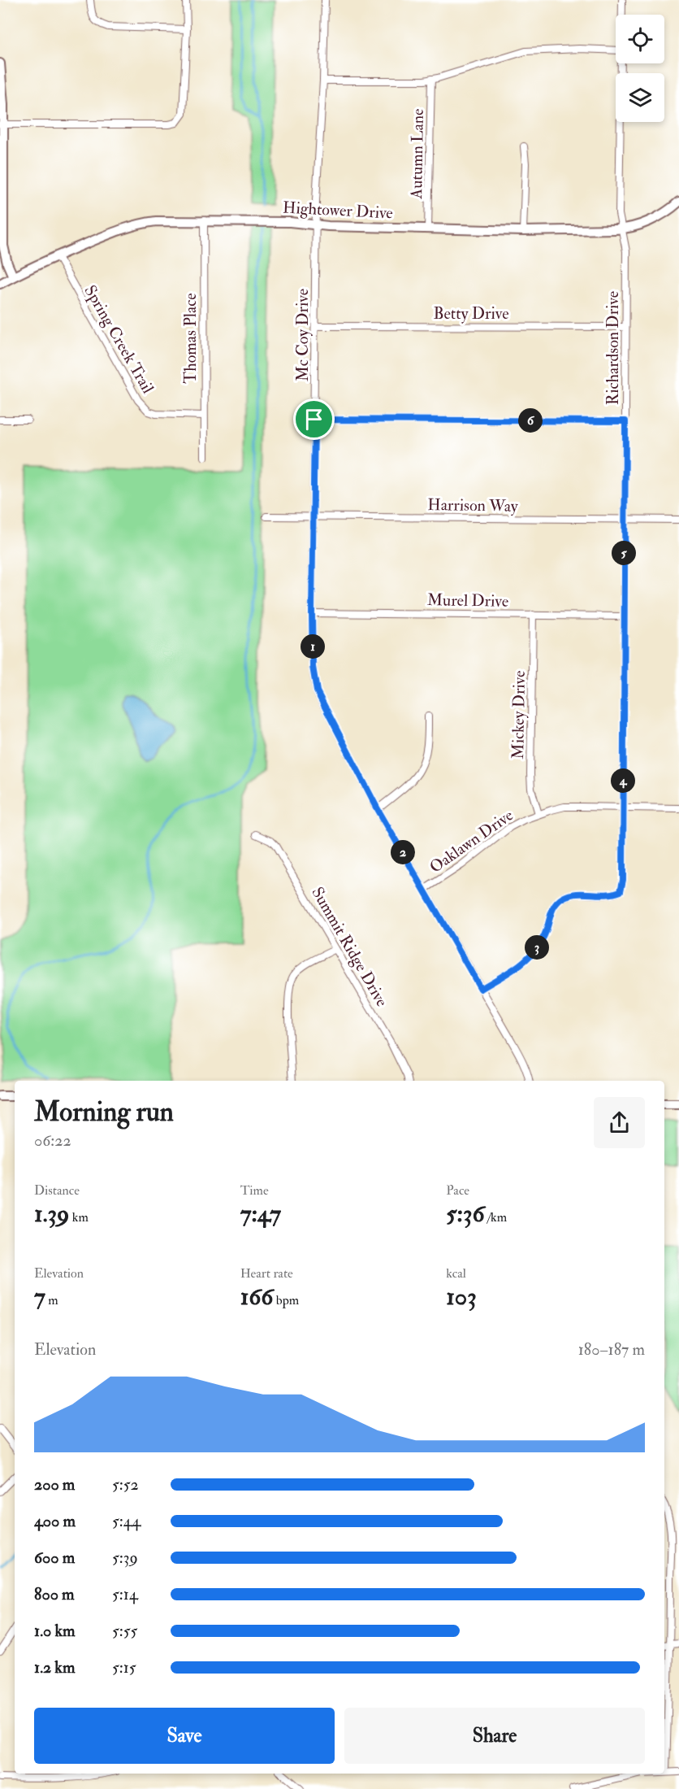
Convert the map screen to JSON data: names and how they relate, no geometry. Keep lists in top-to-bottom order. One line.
{"streets":{"main road":["Hightower Drive"],"street":["Autumn Lane","Betty Drive","Mc Coy Drive","Thomas Place","Spring Creek Trail","Richardson Drive","Harrison Way","Murel Drive","Mickey Drive","Oaklawn Drive","Summit Ridge Drive"]},"crossings":[["Autumn Lane","Hightower Drive"],["Hightower Drive","Mc Coy Drive"],["Hightower Drive","Thomas Place"],["Hightower Drive","Spring Creek Trail"],["Hightower Drive","Richardson Drive"],["Betty Drive","Mc Coy Drive"],["Betty Drive","Richardson Drive"],["Mc Coy Drive","Richardson Drive"],["Mc Coy Drive","Harrison Way"],["Mc Coy Drive","Murel Drive"],["Mc Coy Drive","Oaklawn Drive"],["Thomas Place","Spring Creek Trail"],["Richardson Drive","Harrison Way"],["Richardson Drive","Murel Drive"],["Richardson Drive","Oaklawn Drive"],["Murel Drive","Mickey Drive"],["Mickey Drive","Oaklawn Drive"]],"page":{"pins":["6","5","1","4","2","3"],"heading":["Morning run","06:22"],"stats":[["Distance","1.39 km"],["Time","7:47"],["Pace","5:36 /km"],["Elevation","7 m"],["Heart rate","166 bpm"],["kcal","103"]],"chart":["Elevation","180–187 m"],"list":[{"name":"200 m","note":"5:52"},{"name":"400 m","note":"5:44"},{"name":"600 m","note":"5:39"},{"name":"800 m","note":"5:14"},{"name":"1.0 km","note":"5:55"},{"name":"1.2 km","note":"5:15"}],"buttons":["Save","Share"]}}
